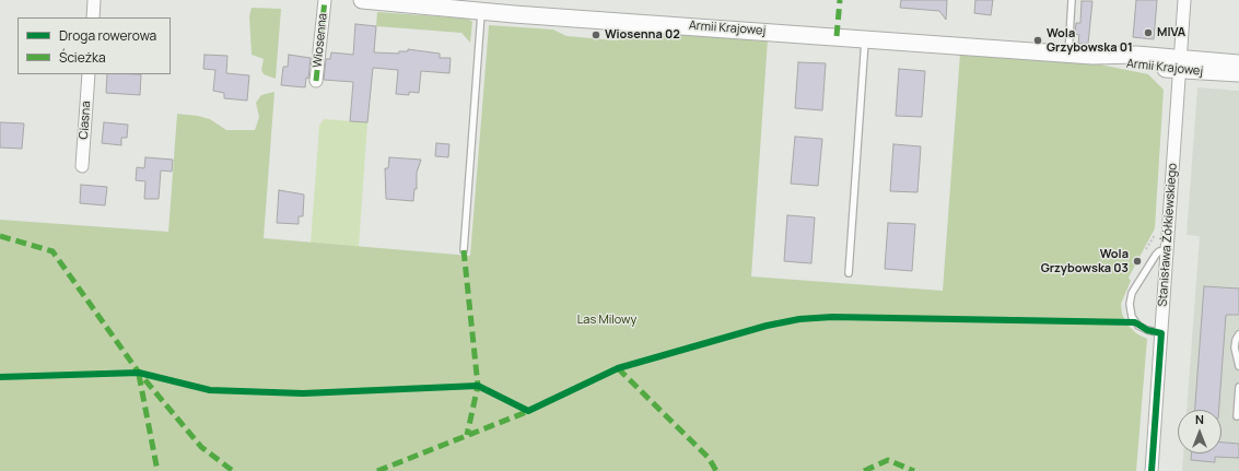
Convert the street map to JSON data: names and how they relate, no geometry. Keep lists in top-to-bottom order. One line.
{"streets":{"street":["Armii Krajowej","Wiosenna","Ciasna","Stanisława Żółkiewskiego"]},"crossings":[["Armii Krajowej","Stanisława Żółkiewskiego"]],"parks":["Las Milowy"],"places":["MIVA","Wiosenna 02","Wola Grzybowska 01","Wola Grzybowska 03"],"legend":["Droga rowerowa","Ścieżka"],"north":"top"}
